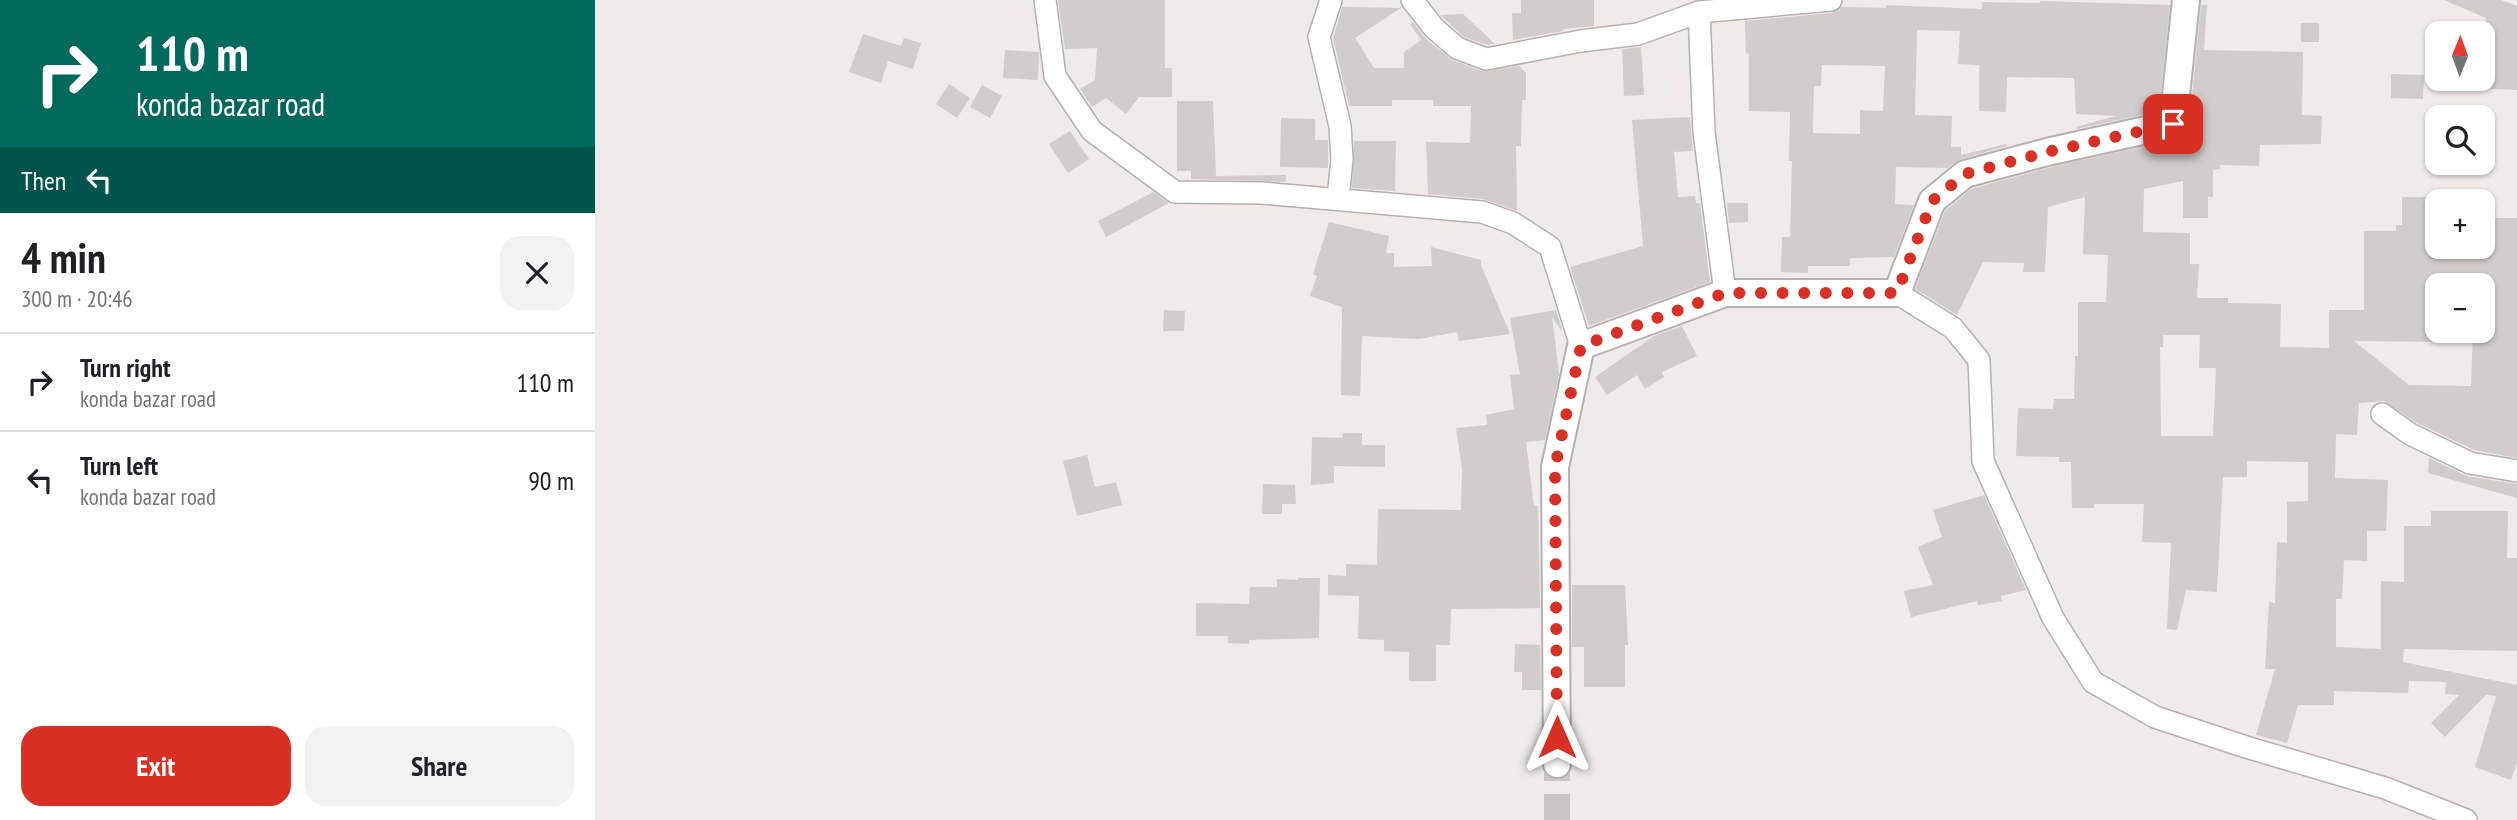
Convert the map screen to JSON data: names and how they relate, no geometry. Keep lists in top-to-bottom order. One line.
{"north":"top","page":{"turn":["110 m","konda bazar road"],"map_buttons":["+","−"],"then":"Then","heading":["4 min","300 m · 20:46"],"list":[{"name":"Turn right","note":"konda bazar road","value":"110 m"},{"name":"Turn left","note":"konda bazar road","value":"90 m"}],"buttons":["Exit","Share"]}}
